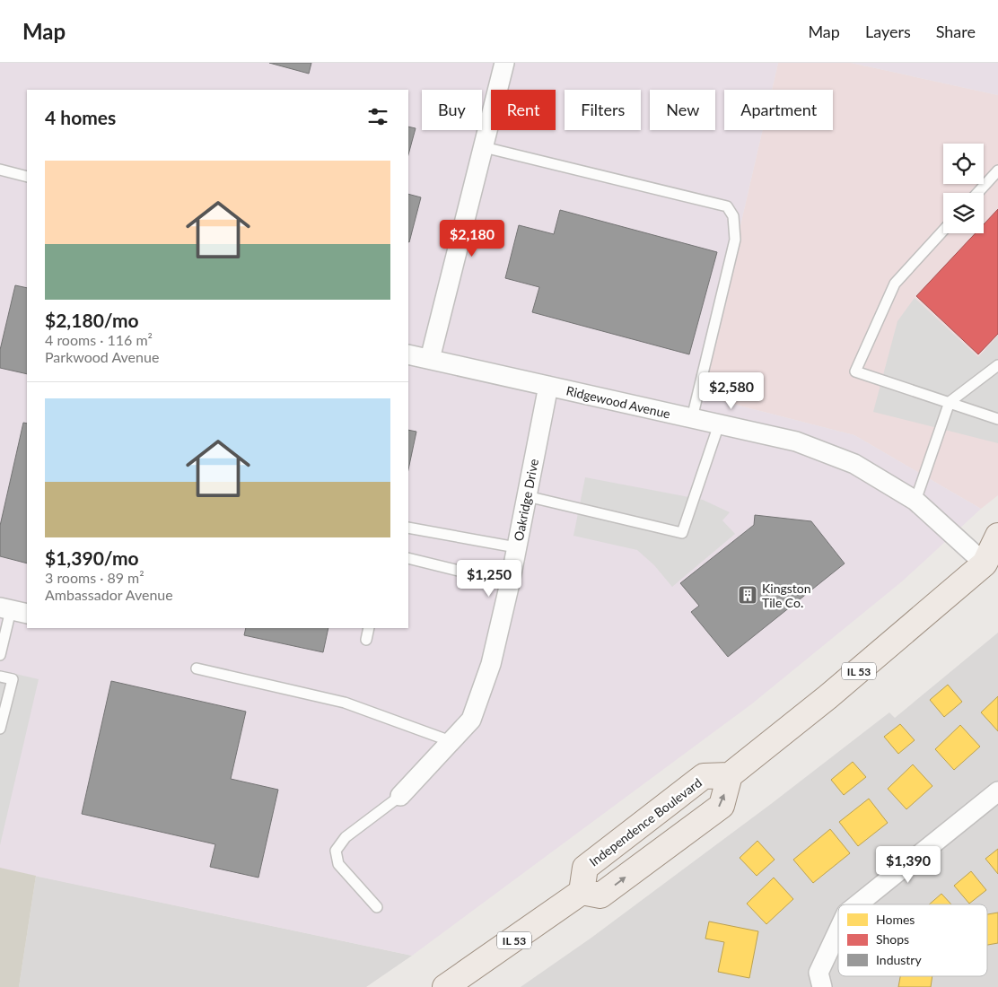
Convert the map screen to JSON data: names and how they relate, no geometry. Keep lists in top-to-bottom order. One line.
{"streets":{"main road":["IL 53","Independence Boulevard"],"street":["Ridgewood Avenue","Oakridge Drive"]},"crossings":[["Ridgewood Avenue","Oakridge Drive"],["Ridgewood Avenue","IL 53"],["IL 53","Independence Boulevard"]],"places":{"building":["Kingston Tile Co."]},"legend":["Homes","Shops","Industry"],"page":{"header":"Map","nav":["Map","Layers","Share"],"chip":["Buy","Rent","Filters","New","Apartment"],"heading":"4 homes","list":[{"name":"$2,180/mo","note":"4 rooms · 116 m² · Parkwood Avenue"},{"name":"$1,390/mo","note":"3 rooms · 89 m² · Ambassador Avenue"}],"price":["$2,180","$2,580","$1,250","$1,390"]}}
